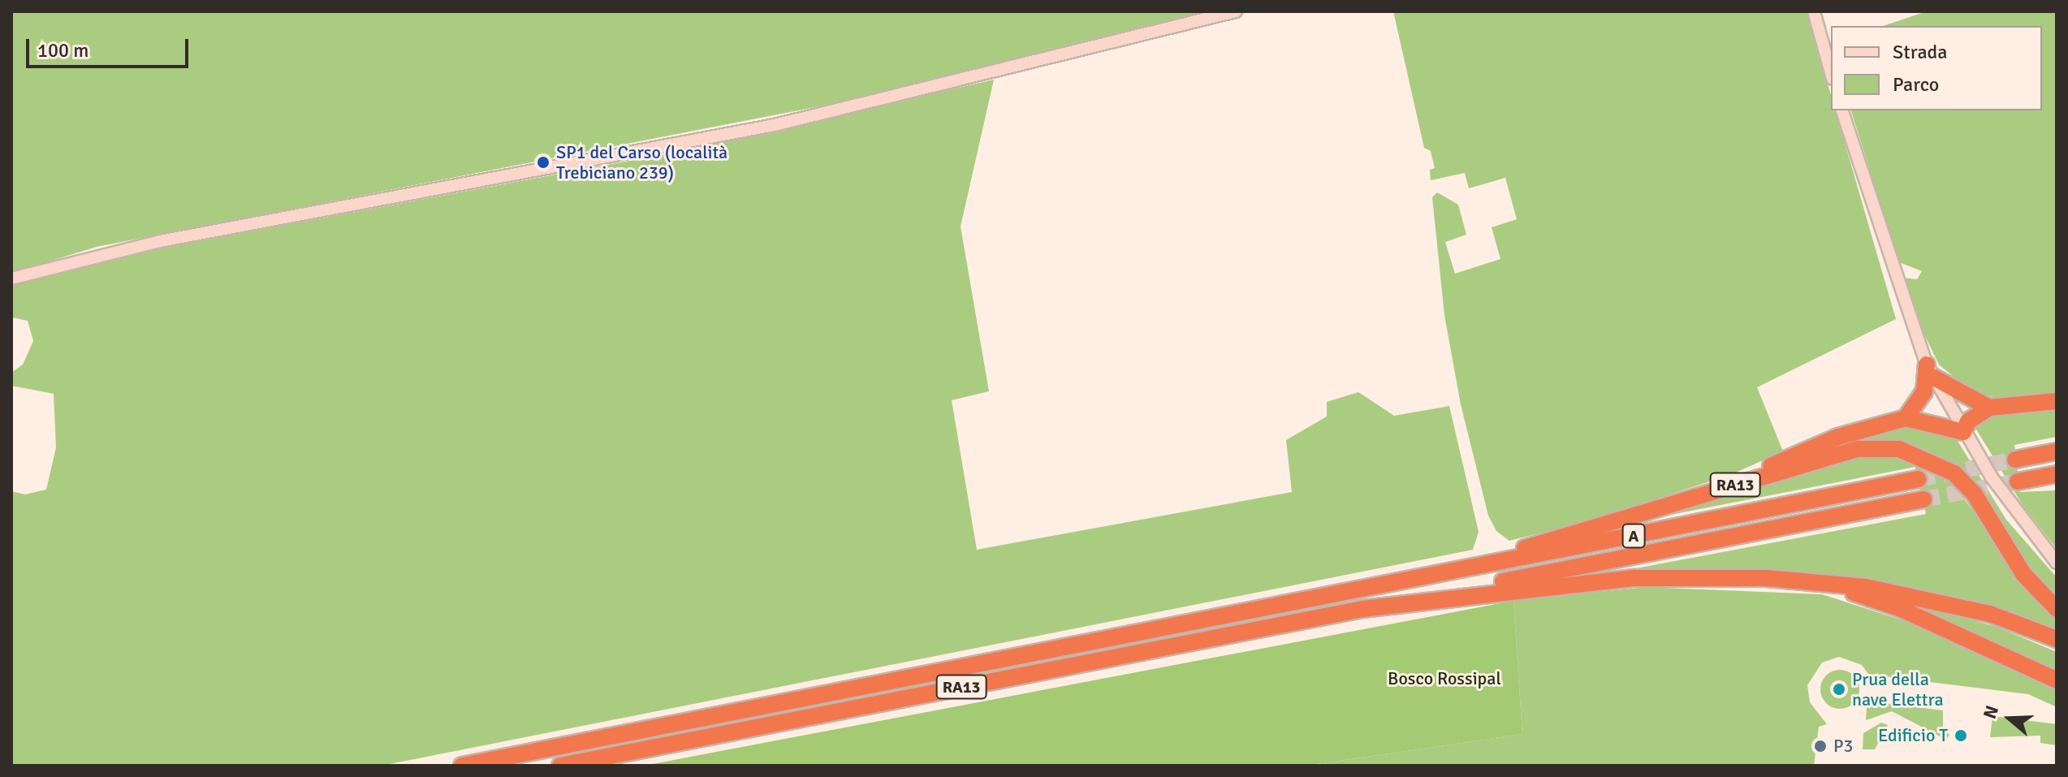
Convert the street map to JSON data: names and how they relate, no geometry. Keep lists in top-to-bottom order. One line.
{"streets":{"highway":["RA13","A"]},"crossings":[["RA13","A"]],"parks":["Bosco Rossipal"],"places":["SP1 del Carso (località Trebiciano 239)","Prua della nave Elettra","Edificio T","P3"],"legend":["Strada","Parco"],"scale_bar":"100 m","north":"left"}
